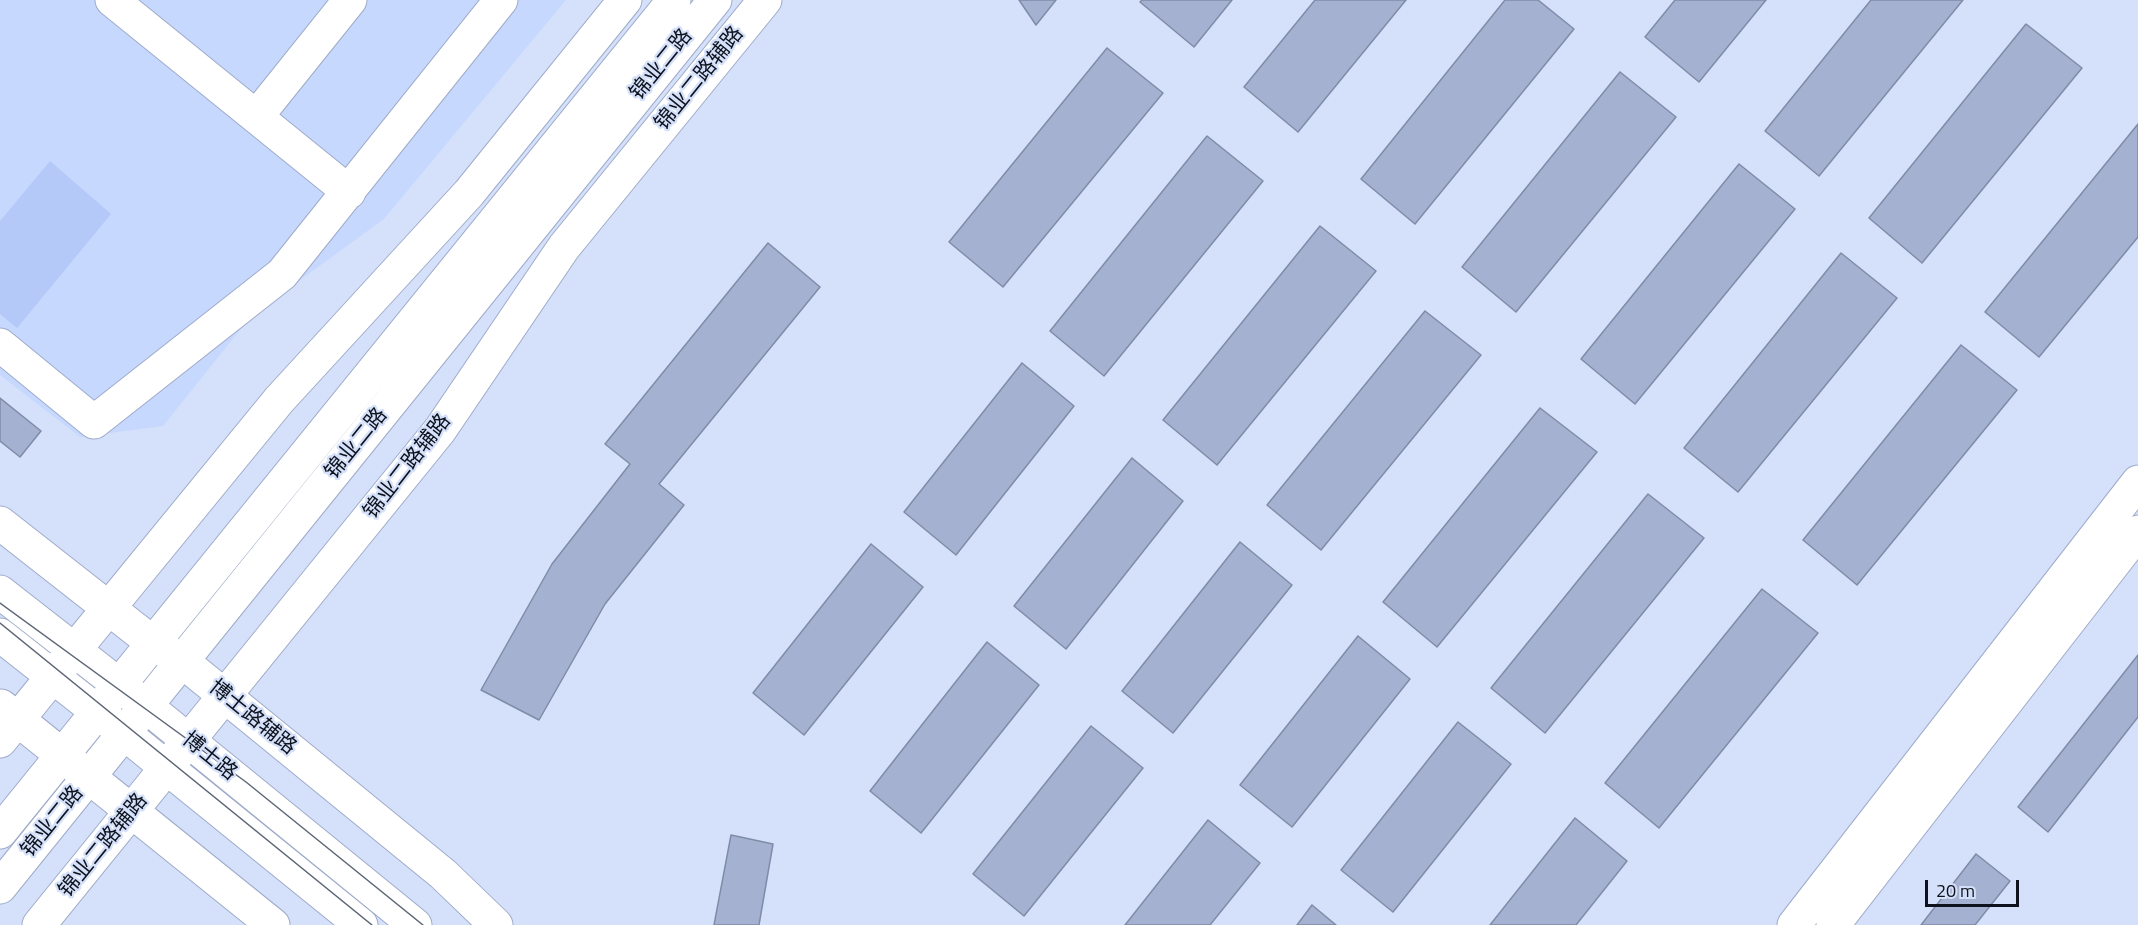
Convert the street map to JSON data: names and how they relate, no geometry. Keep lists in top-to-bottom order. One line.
{"streets":{"street":["锦业二路","锦业二路辅路","博士路辅路","博士路"]},"crossings":[["锦业二路","博士路辅路"],["锦业二路","博士路"],["锦业二路辅路","博士路辅路"],["锦业二路辅路","博士路"]],"scale_bar":"20 m"}
